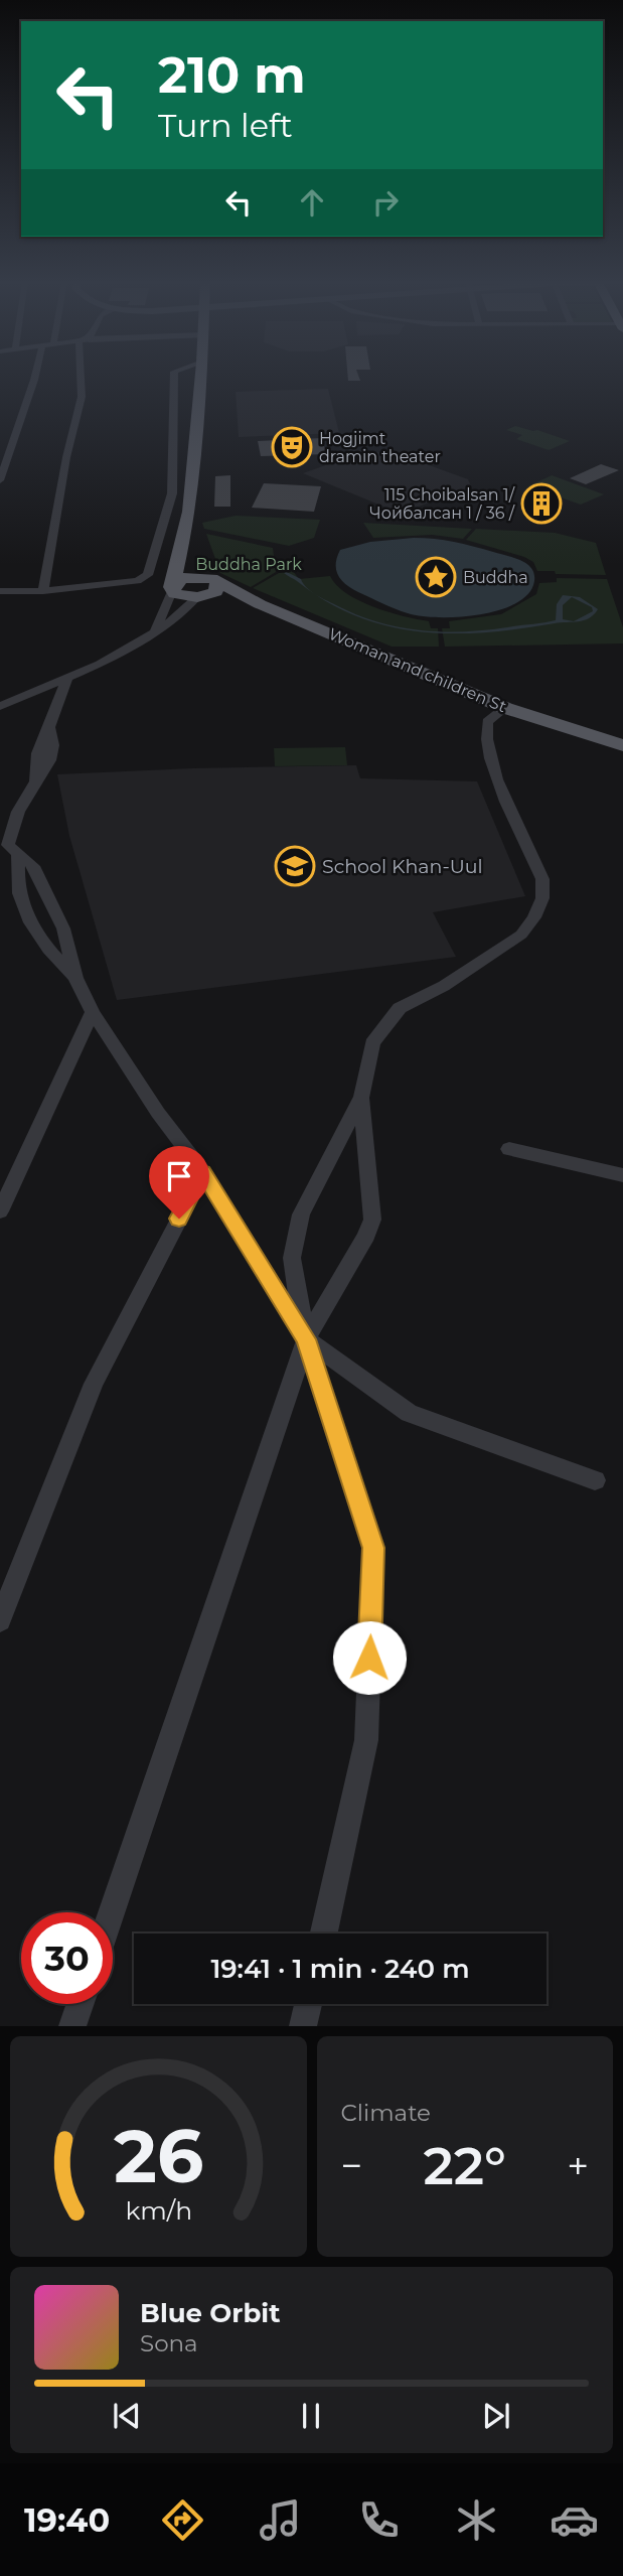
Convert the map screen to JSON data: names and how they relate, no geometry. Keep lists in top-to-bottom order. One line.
{"streets":{"main road":["Woman and children St"]},"parks":["Buddha Park"],"places":{"theatre":["Hogjimt dramin theater"],"building":["115 Choibalsan 1/ Чойбалсан 1 / 36 /"],"place":["Buddha"],"school or university":["School Khan-Uul"]},"page":{"turn":["210 m","Turn left"],"limit":"30","trip":"19:41 · 1 min · 240 m","tile":"Climate","heat":["−","22°","+"],"song":["Blue Orbit","Sona"],"tabs":"19:40","gauge":["26","km/h"]}}
